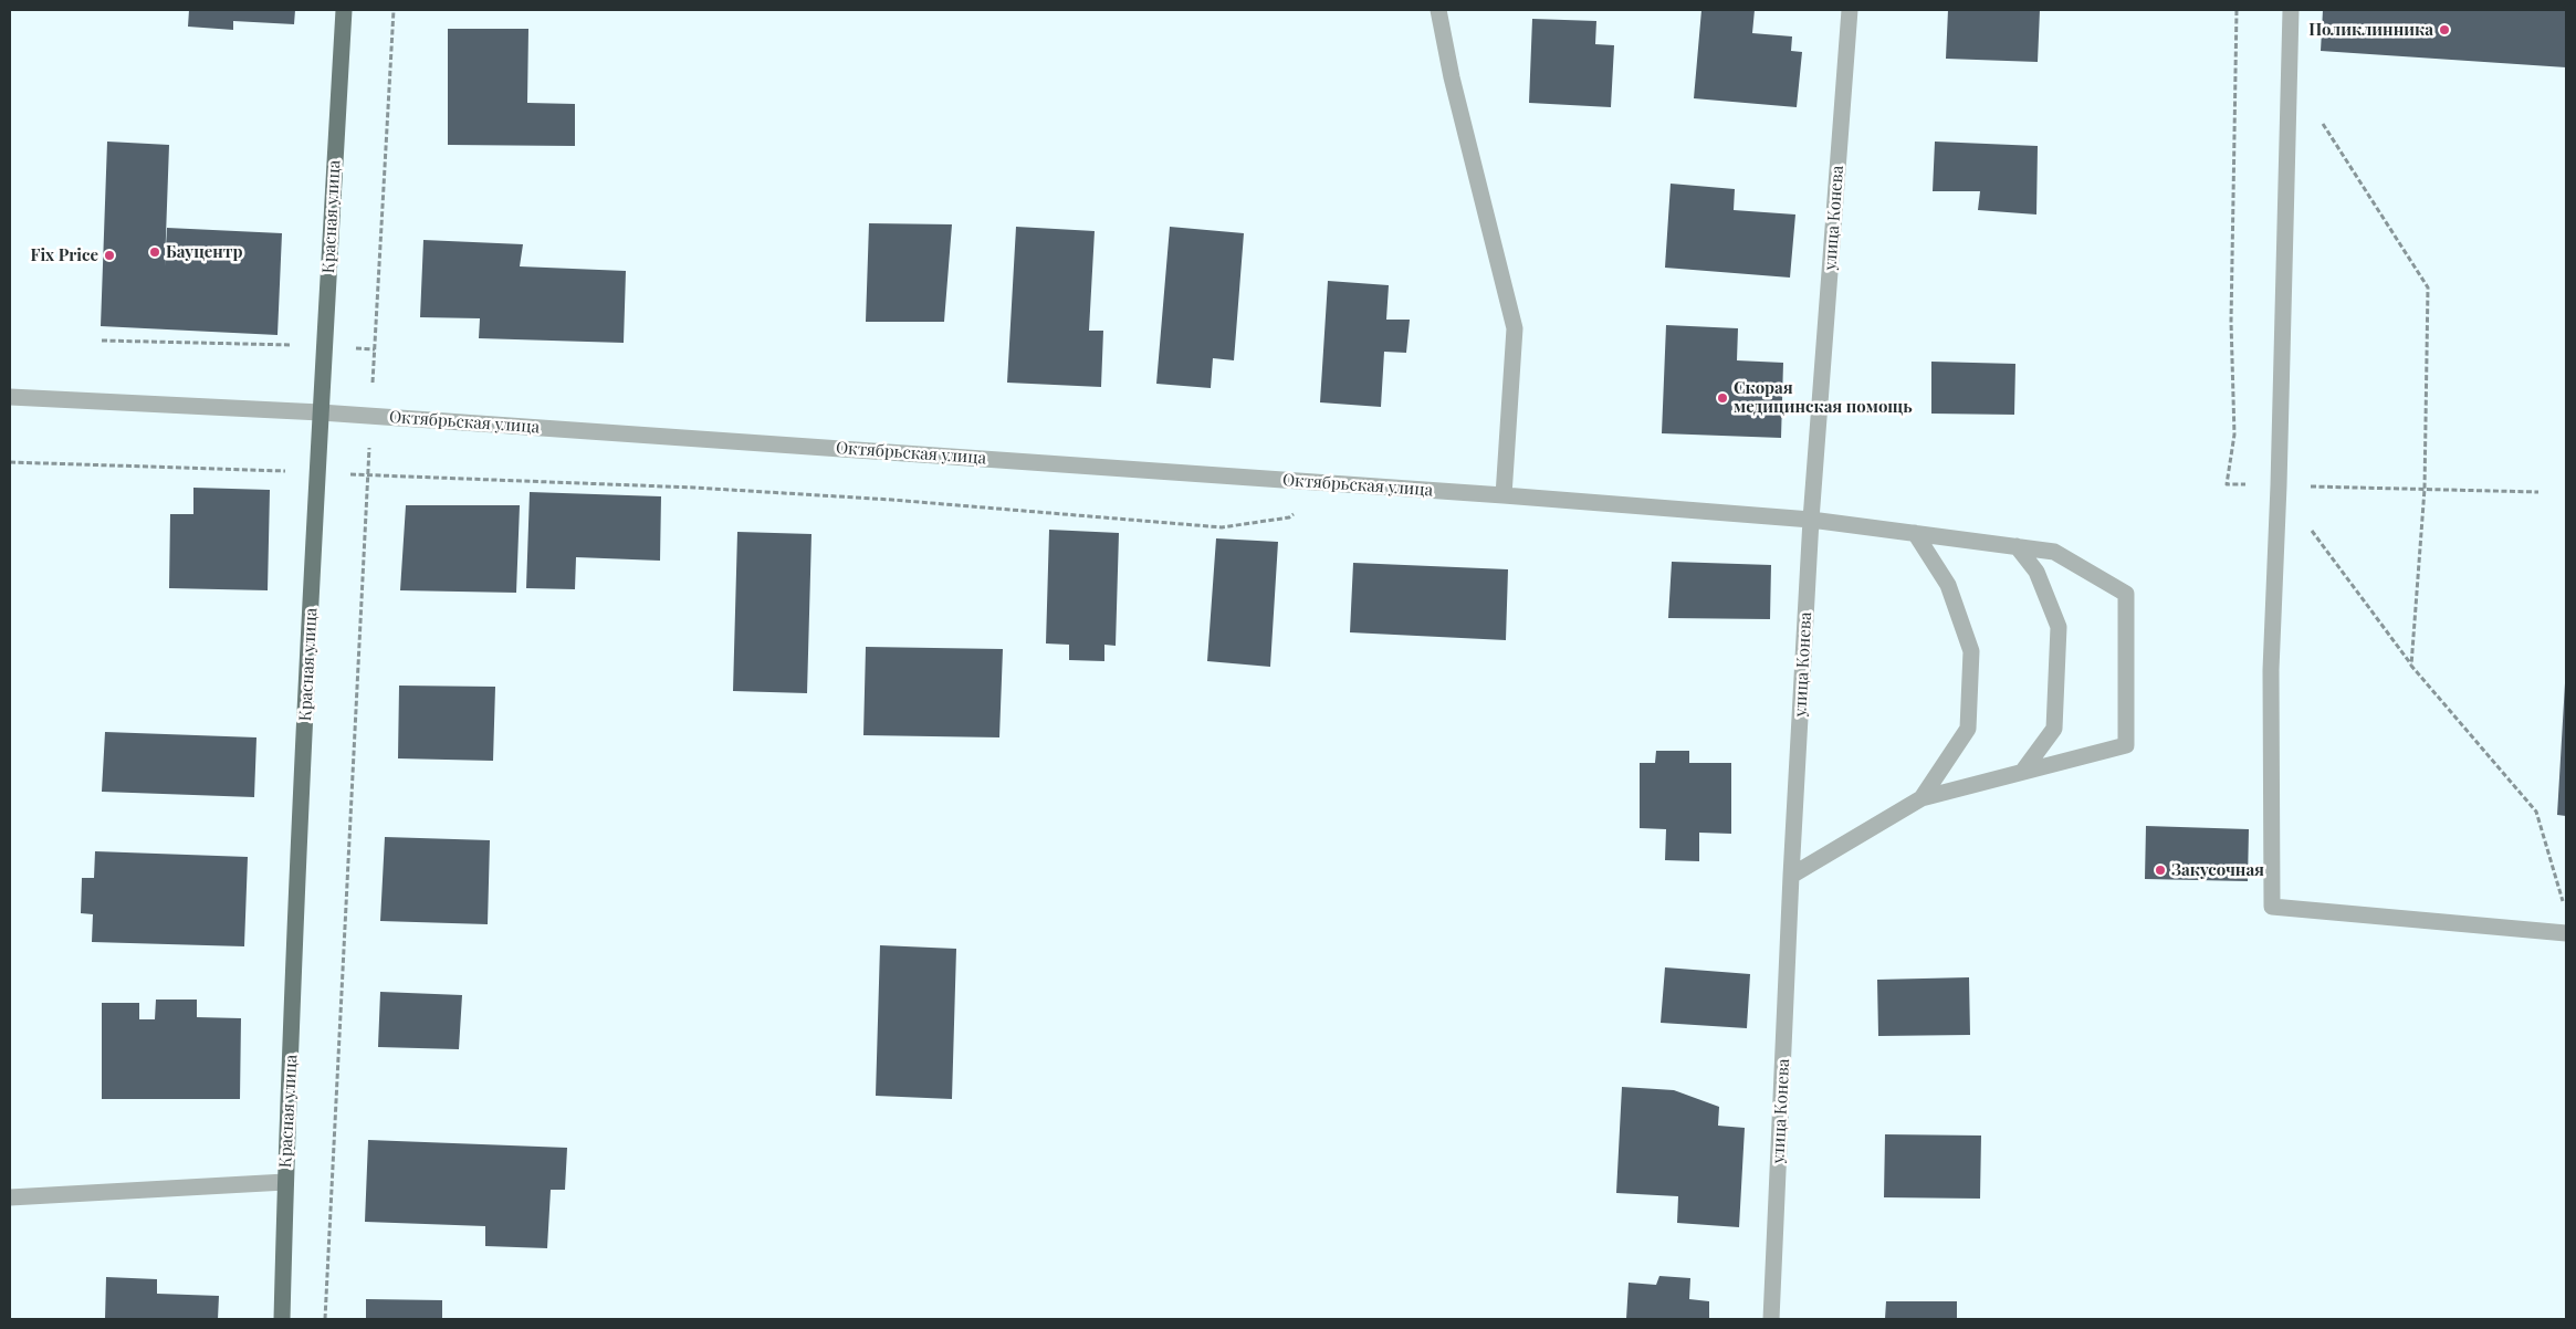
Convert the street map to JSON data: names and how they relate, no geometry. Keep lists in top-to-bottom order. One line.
{"streets":{"main road":["Красная улица"],"street":["улица Конева","Октябрьская улица"]},"crossings":[["Красная улица","Октябрьская улица"],["улица Конева","Октябрьская улица"]],"places":["Поликлинника","Бауцентр","Fix Price","Скорая медицинская помощь","Закусочная"]}
